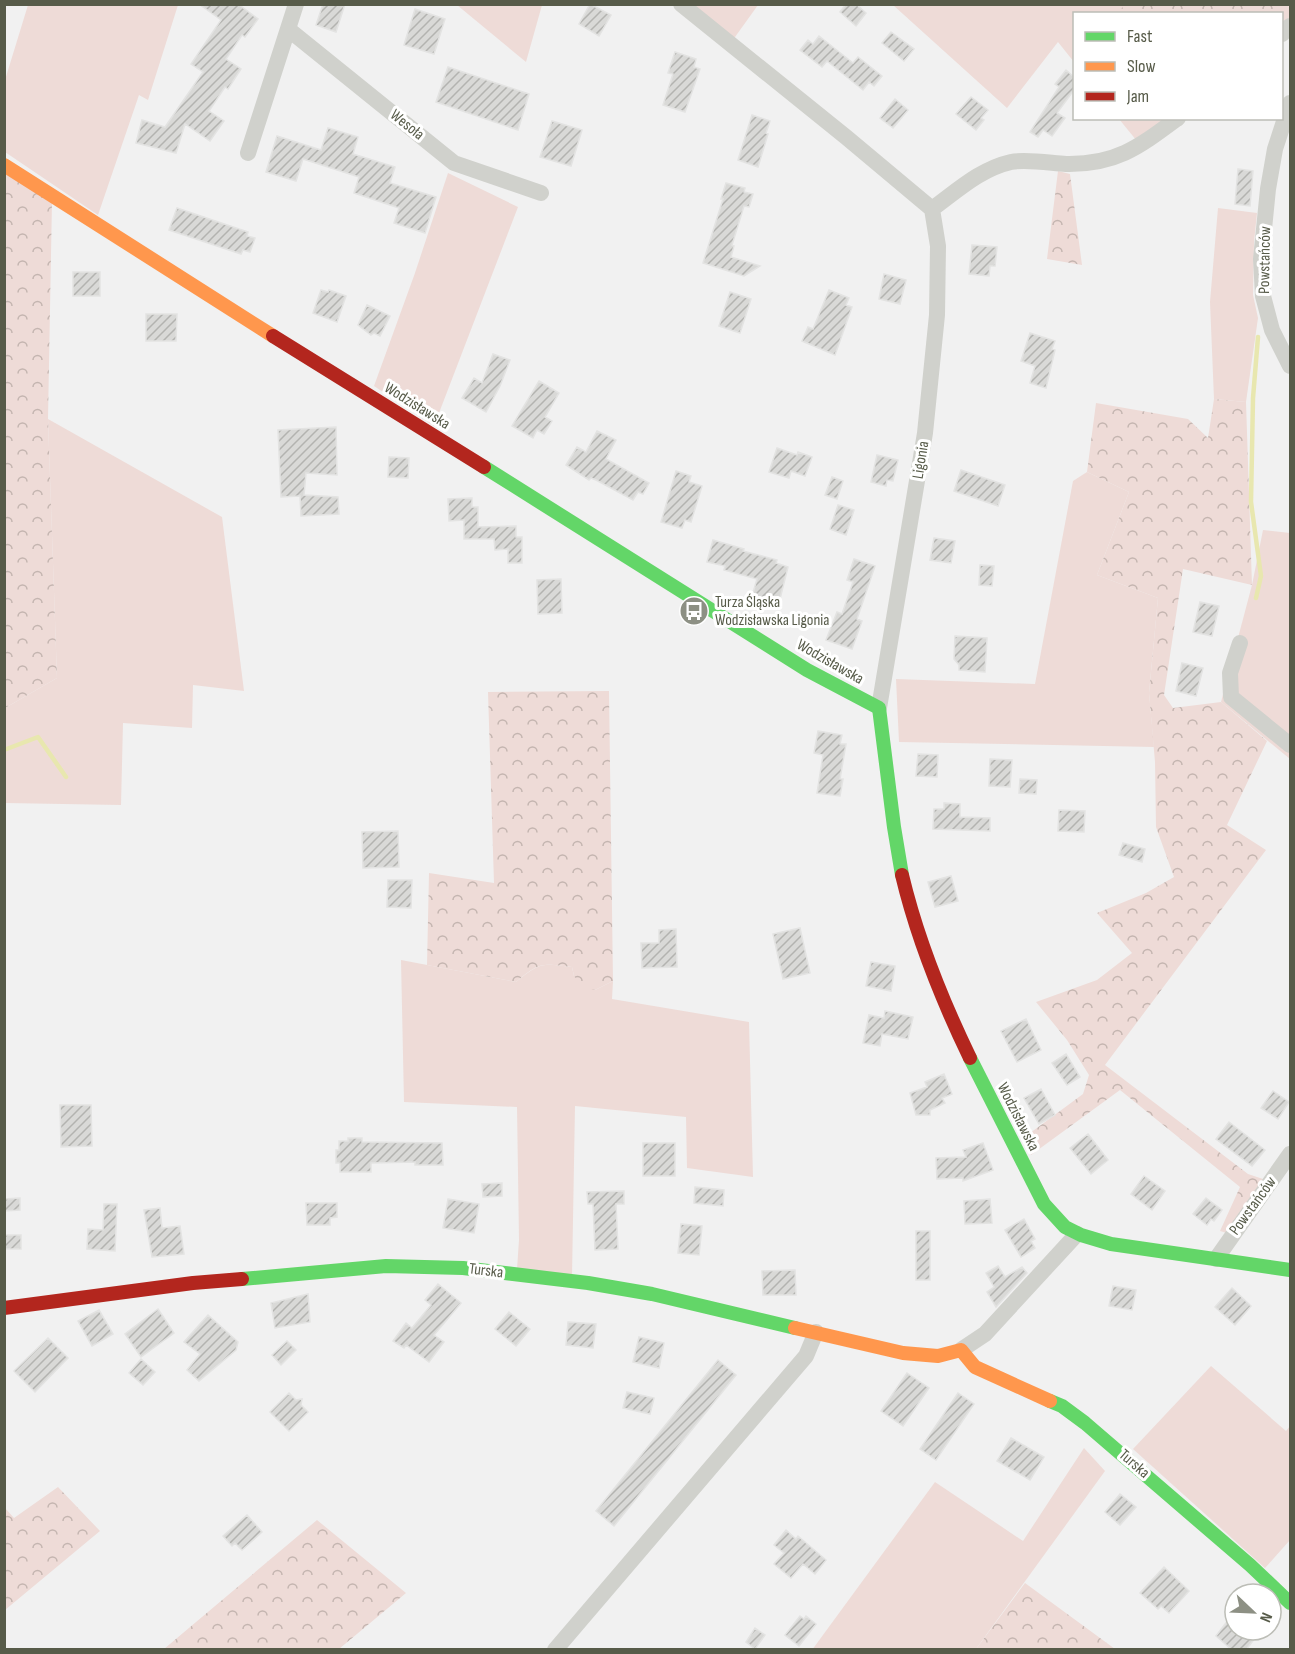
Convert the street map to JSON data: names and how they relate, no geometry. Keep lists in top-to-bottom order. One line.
{"streets":{"street":["Wesoła","Powstańców","Wodzisławska","Ligonia","Turska"]},"crossings":[["Powstańców","Wodzisławska"],["Wodzisławska","Ligonia"],["Wodzisławska","Turska"]],"places":{"bus stop":["Turza Śląska Wodzisławska Ligonia"]},"legend":["Fast","Slow","Jam"],"north":"bottom right"}
